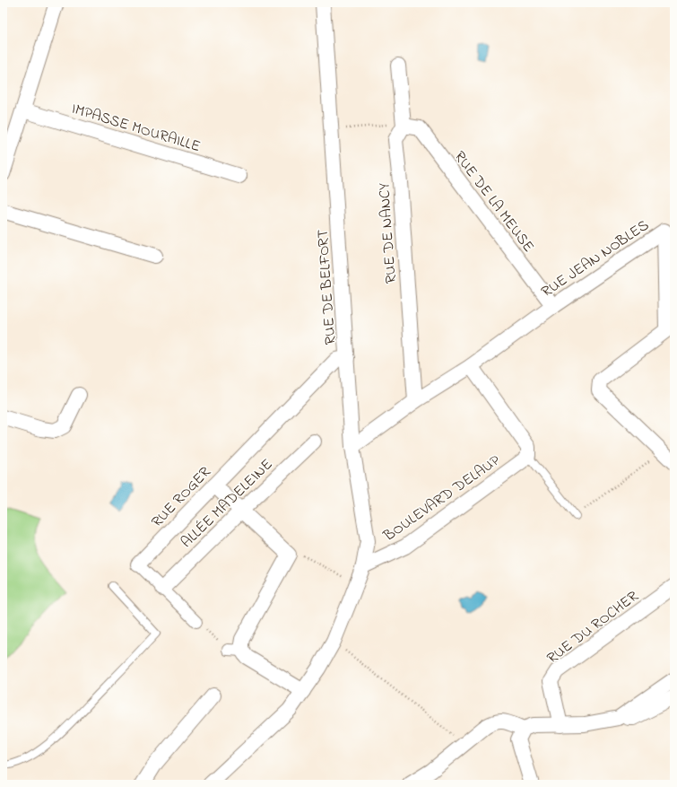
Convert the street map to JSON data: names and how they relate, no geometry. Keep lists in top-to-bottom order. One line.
{"streets":{"street":["IMPASSE MOURAILLE","RUE DE LA MEUSE","RUE DE NANCY","RUE JEAN NOBLES","RUE DE BELFORT","RUE ROGER","BOULEVARD DELAUP","ALLÉE MADELEINE","RUE DU ROCHER"]},"crossings":[["RUE DE LA MEUSE","RUE DE NANCY"],["RUE DE LA MEUSE","RUE JEAN NOBLES"],["RUE DE NANCY","RUE JEAN NOBLES"],["RUE JEAN NOBLES","RUE DE BELFORT"],["RUE DE BELFORT","RUE ROGER"],["RUE DE BELFORT","BOULEVARD DELAUP"],["RUE ROGER","ALLÉE MADELEINE"]]}
